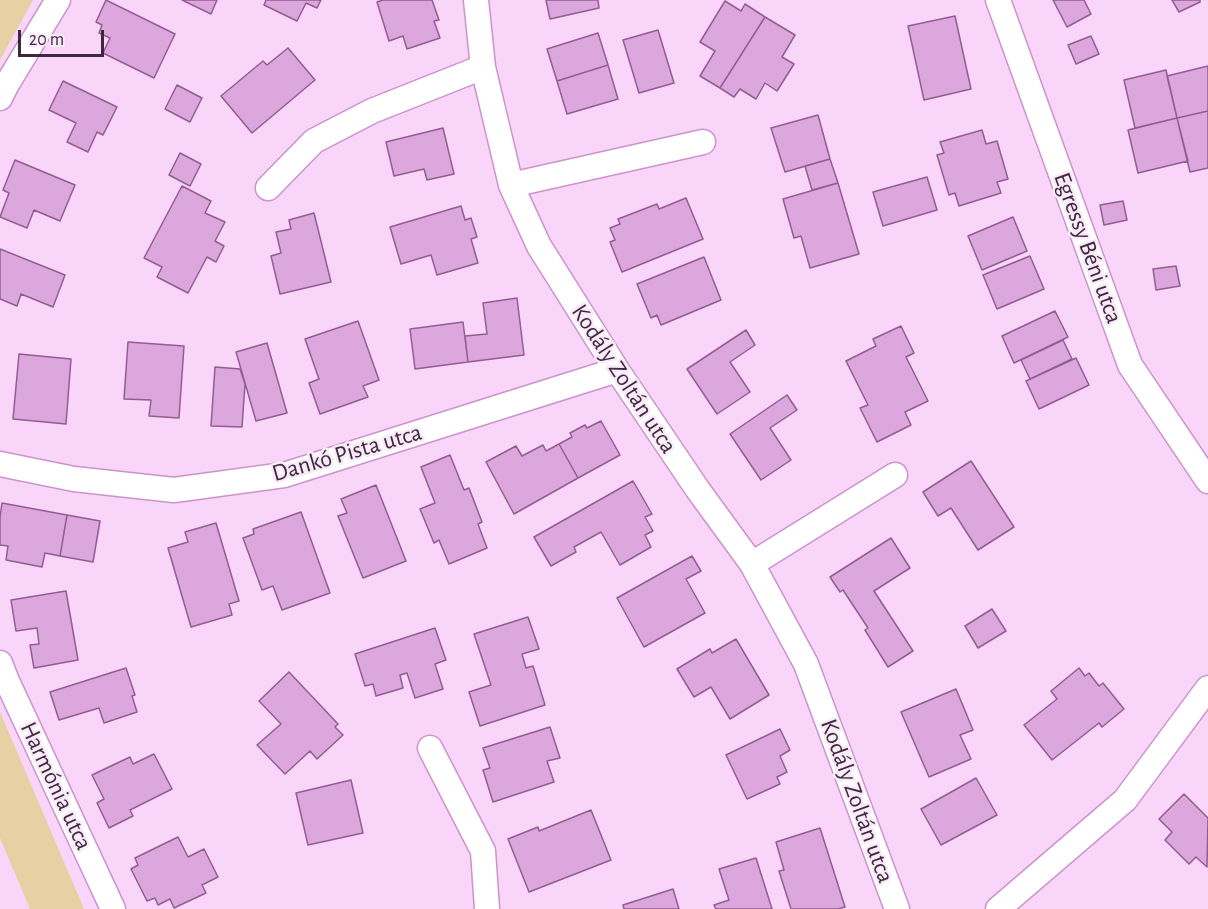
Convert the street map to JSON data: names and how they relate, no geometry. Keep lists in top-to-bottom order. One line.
{"streets":{"street":["Egressy Béni utca","Kodály Zoltán utca","Dankó Pista utca","Harmónia utca"]},"crossings":[["Kodály Zoltán utca","Dankó Pista utca"]],"scale_bar":"20 m"}
